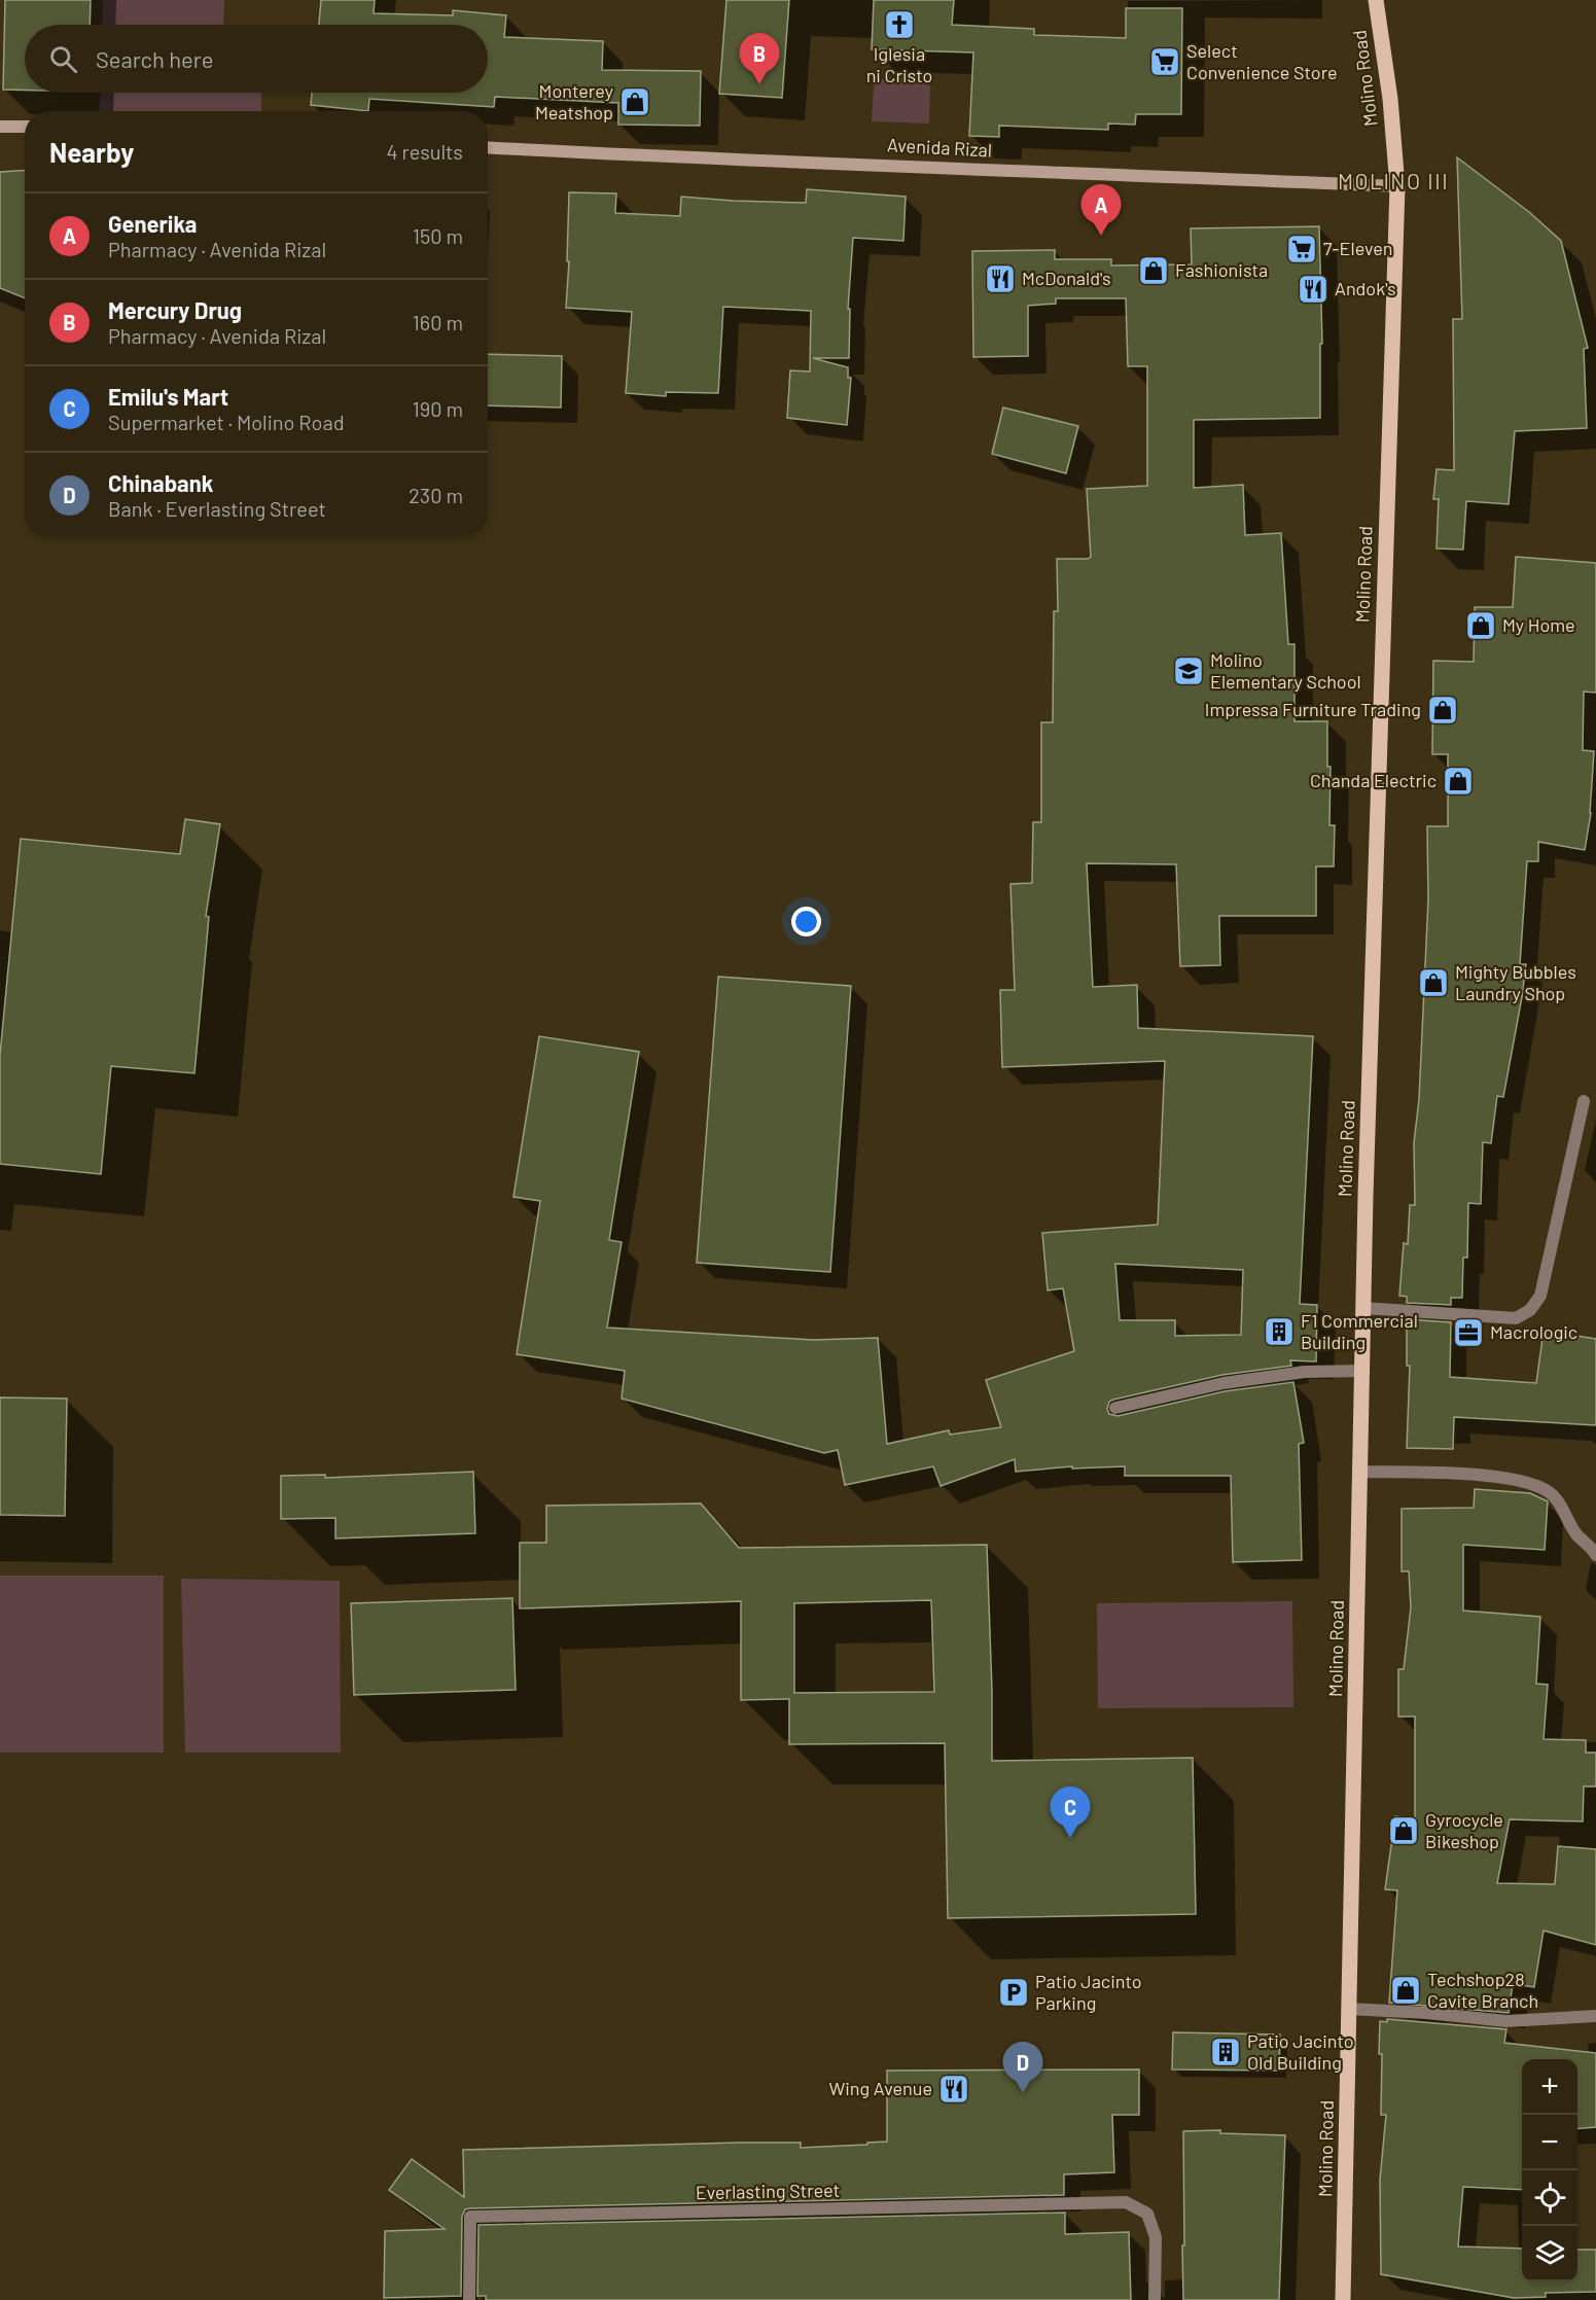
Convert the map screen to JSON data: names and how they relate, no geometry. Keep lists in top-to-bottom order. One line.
{"streets":{"main road":["Molino Road","Avenida Rizal"],"street":["Everlasting Street"]},"crossings":[["Molino Road","Avenida Rizal"]],"districts":["MOLINO III"],"places":{"church":["Iglesia ni Cristo"],"supermarket":["Select Convenience Store","7-Eleven"],"shop":["Monterey Meatshop","Fashionista","My Home","Impressa Furniture Trading","Chanda Electric","Mighty Bubbles Laundry Shop","Gyrocycle Bikeshop","Techshop28 Cavite Branch"],"restaurant":["McDonald's","Andok's","Wing Avenue"],"school or university":["Molino Elementary School"],"building":["F1 Commercial Building","Patio Jacinto Old Building"],"office":["Macrologic"],"parking":["Patio Jacinto Parking"]},"page":{"search":"Search here","pins":["B","A","C","D"],"heading":["Nearby","4 results"],"list":[{"mark":"A","name":"Generika","note":"Pharmacy · Avenida Rizal","value":"150 m"},{"mark":"B","name":"Mercury Drug","note":"Pharmacy · Avenida Rizal","value":"160 m"},{"mark":"C","name":"Emilu's Mart","note":"Supermarket · Molino Road","value":"190 m"},{"mark":"D","name":"Chinabank","note":"Bank · Everlasting Street","value":"230 m"}],"map_buttons":["+","−"]}}
